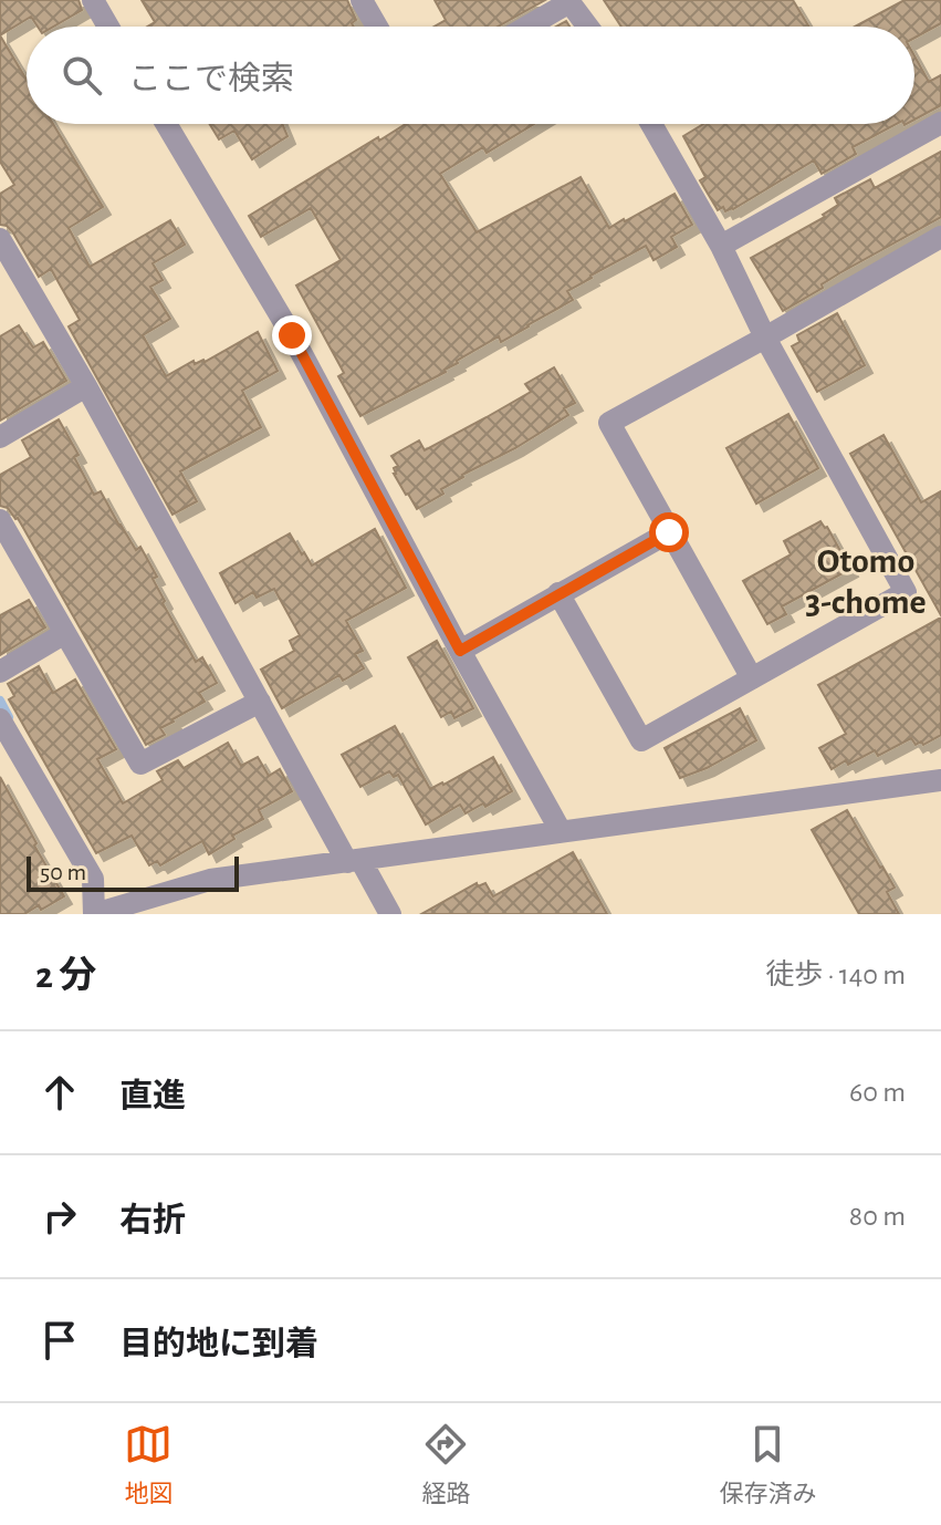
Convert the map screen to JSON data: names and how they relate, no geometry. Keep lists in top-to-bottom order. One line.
{"districts":["Otomo 3-chome"],"scale_bar":"50 m","page":{"search":"ここで検索","scale":"50 m","heading":["2 分","徒歩 · 140 m"],"list":[["直進","60 m"],["右折","80 m"],"目的地に到着"],"nav":["地図","経路","保存済み"]}}
